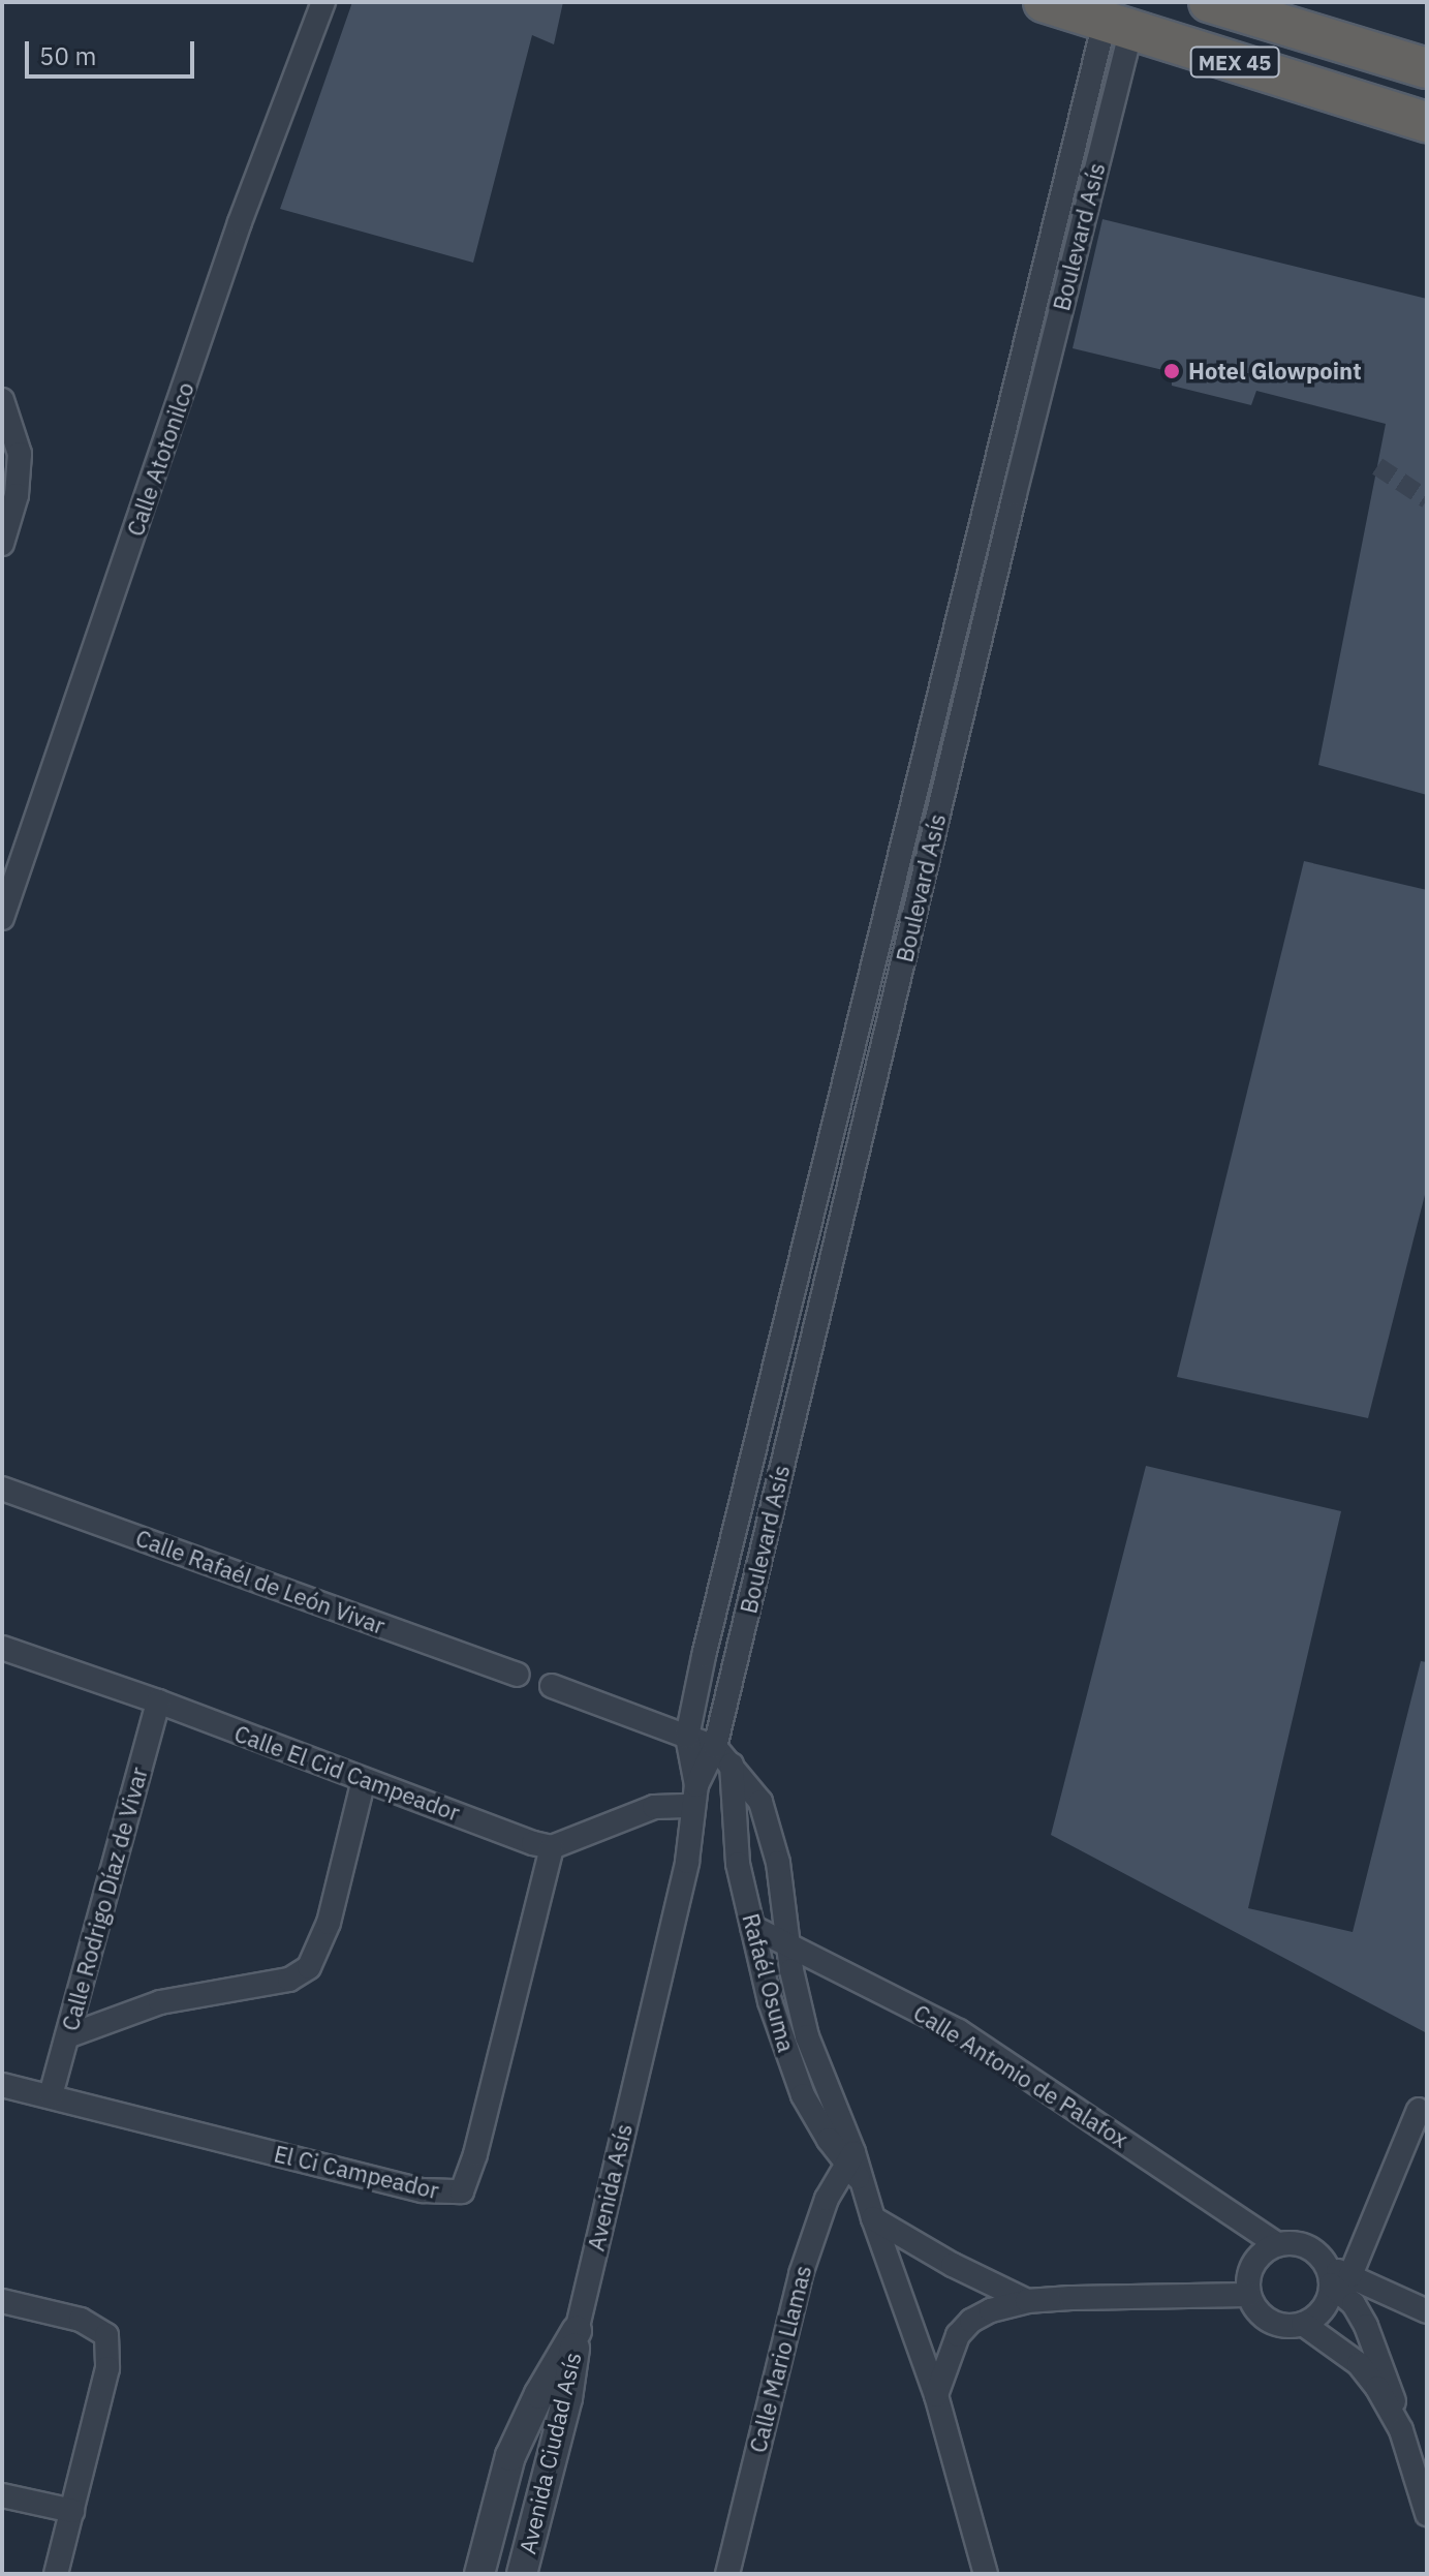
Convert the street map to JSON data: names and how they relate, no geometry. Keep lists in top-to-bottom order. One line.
{"streets":{"highway":["MEX 45"],"street":["Boulevard Asís","Calle Atotonilco","Calle Rafaél de León Vivar","Calle El Cid Campeador","Calle Rodrigo Díaz de Vivar","Rafaél Osuma","Calle Antonio de Palafox","El Ci Campeador","Avenida Asís","Calle Mario Llamas","Avenida Ciudad Asís"]},"crossings":[["MEX 45","Boulevard Asís"],["Boulevard Asís","Rafaél Osuma"],["Boulevard Asís","Avenida Asís"],["Calle El Cid Campeador","Calle Rodrigo Díaz de Vivar"],["Calle El Cid Campeador","El Ci Campeador"],["Calle Rodrigo Díaz de Vivar","El Ci Campeador"],["Rafaél Osuma","Calle Antonio de Palafox"],["Rafaél Osuma","Avenida Asís"],["Rafaél Osuma","Calle Mario Llamas"],["Avenida Asís","Avenida Ciudad Asís"]],"places":["Hotel Glowpoint"],"scale_bar":"50 m"}
